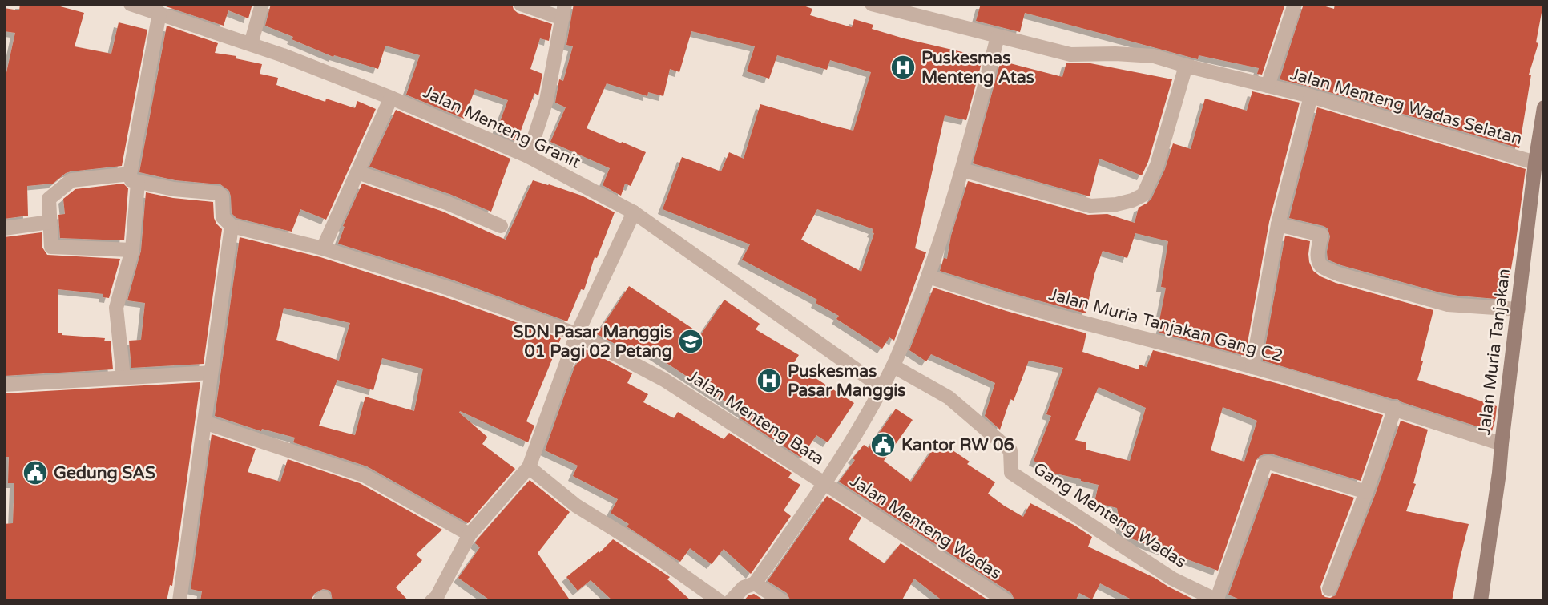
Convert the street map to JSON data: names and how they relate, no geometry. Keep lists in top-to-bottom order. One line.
{"streets":{"street":["Jalan Menteng Wadas Selatan","Jalan Menteng Granit","Jalan Muria Tanjakan Gang C2","Jalan Muria Tanjakan","Jalan Menteng Bata","Gang Menteng Wadas","Jalan Menteng Wadas"]},"crossings":[["Jalan Menteng Wadas Selatan","Jalan Muria Tanjakan"],["Jalan Muria Tanjakan Gang C2","Jalan Muria Tanjakan"],["Jalan Menteng Bata","Jalan Menteng Wadas"]],"places":{"hospital":["Puskesmas Menteng Atas","Puskesmas Pasar Manggis"],"school or university":["SDN Pasar Manggis 01 Pagi 02 Petang"],"public building":["Kantor RW 06","Gedung SAS"]}}
